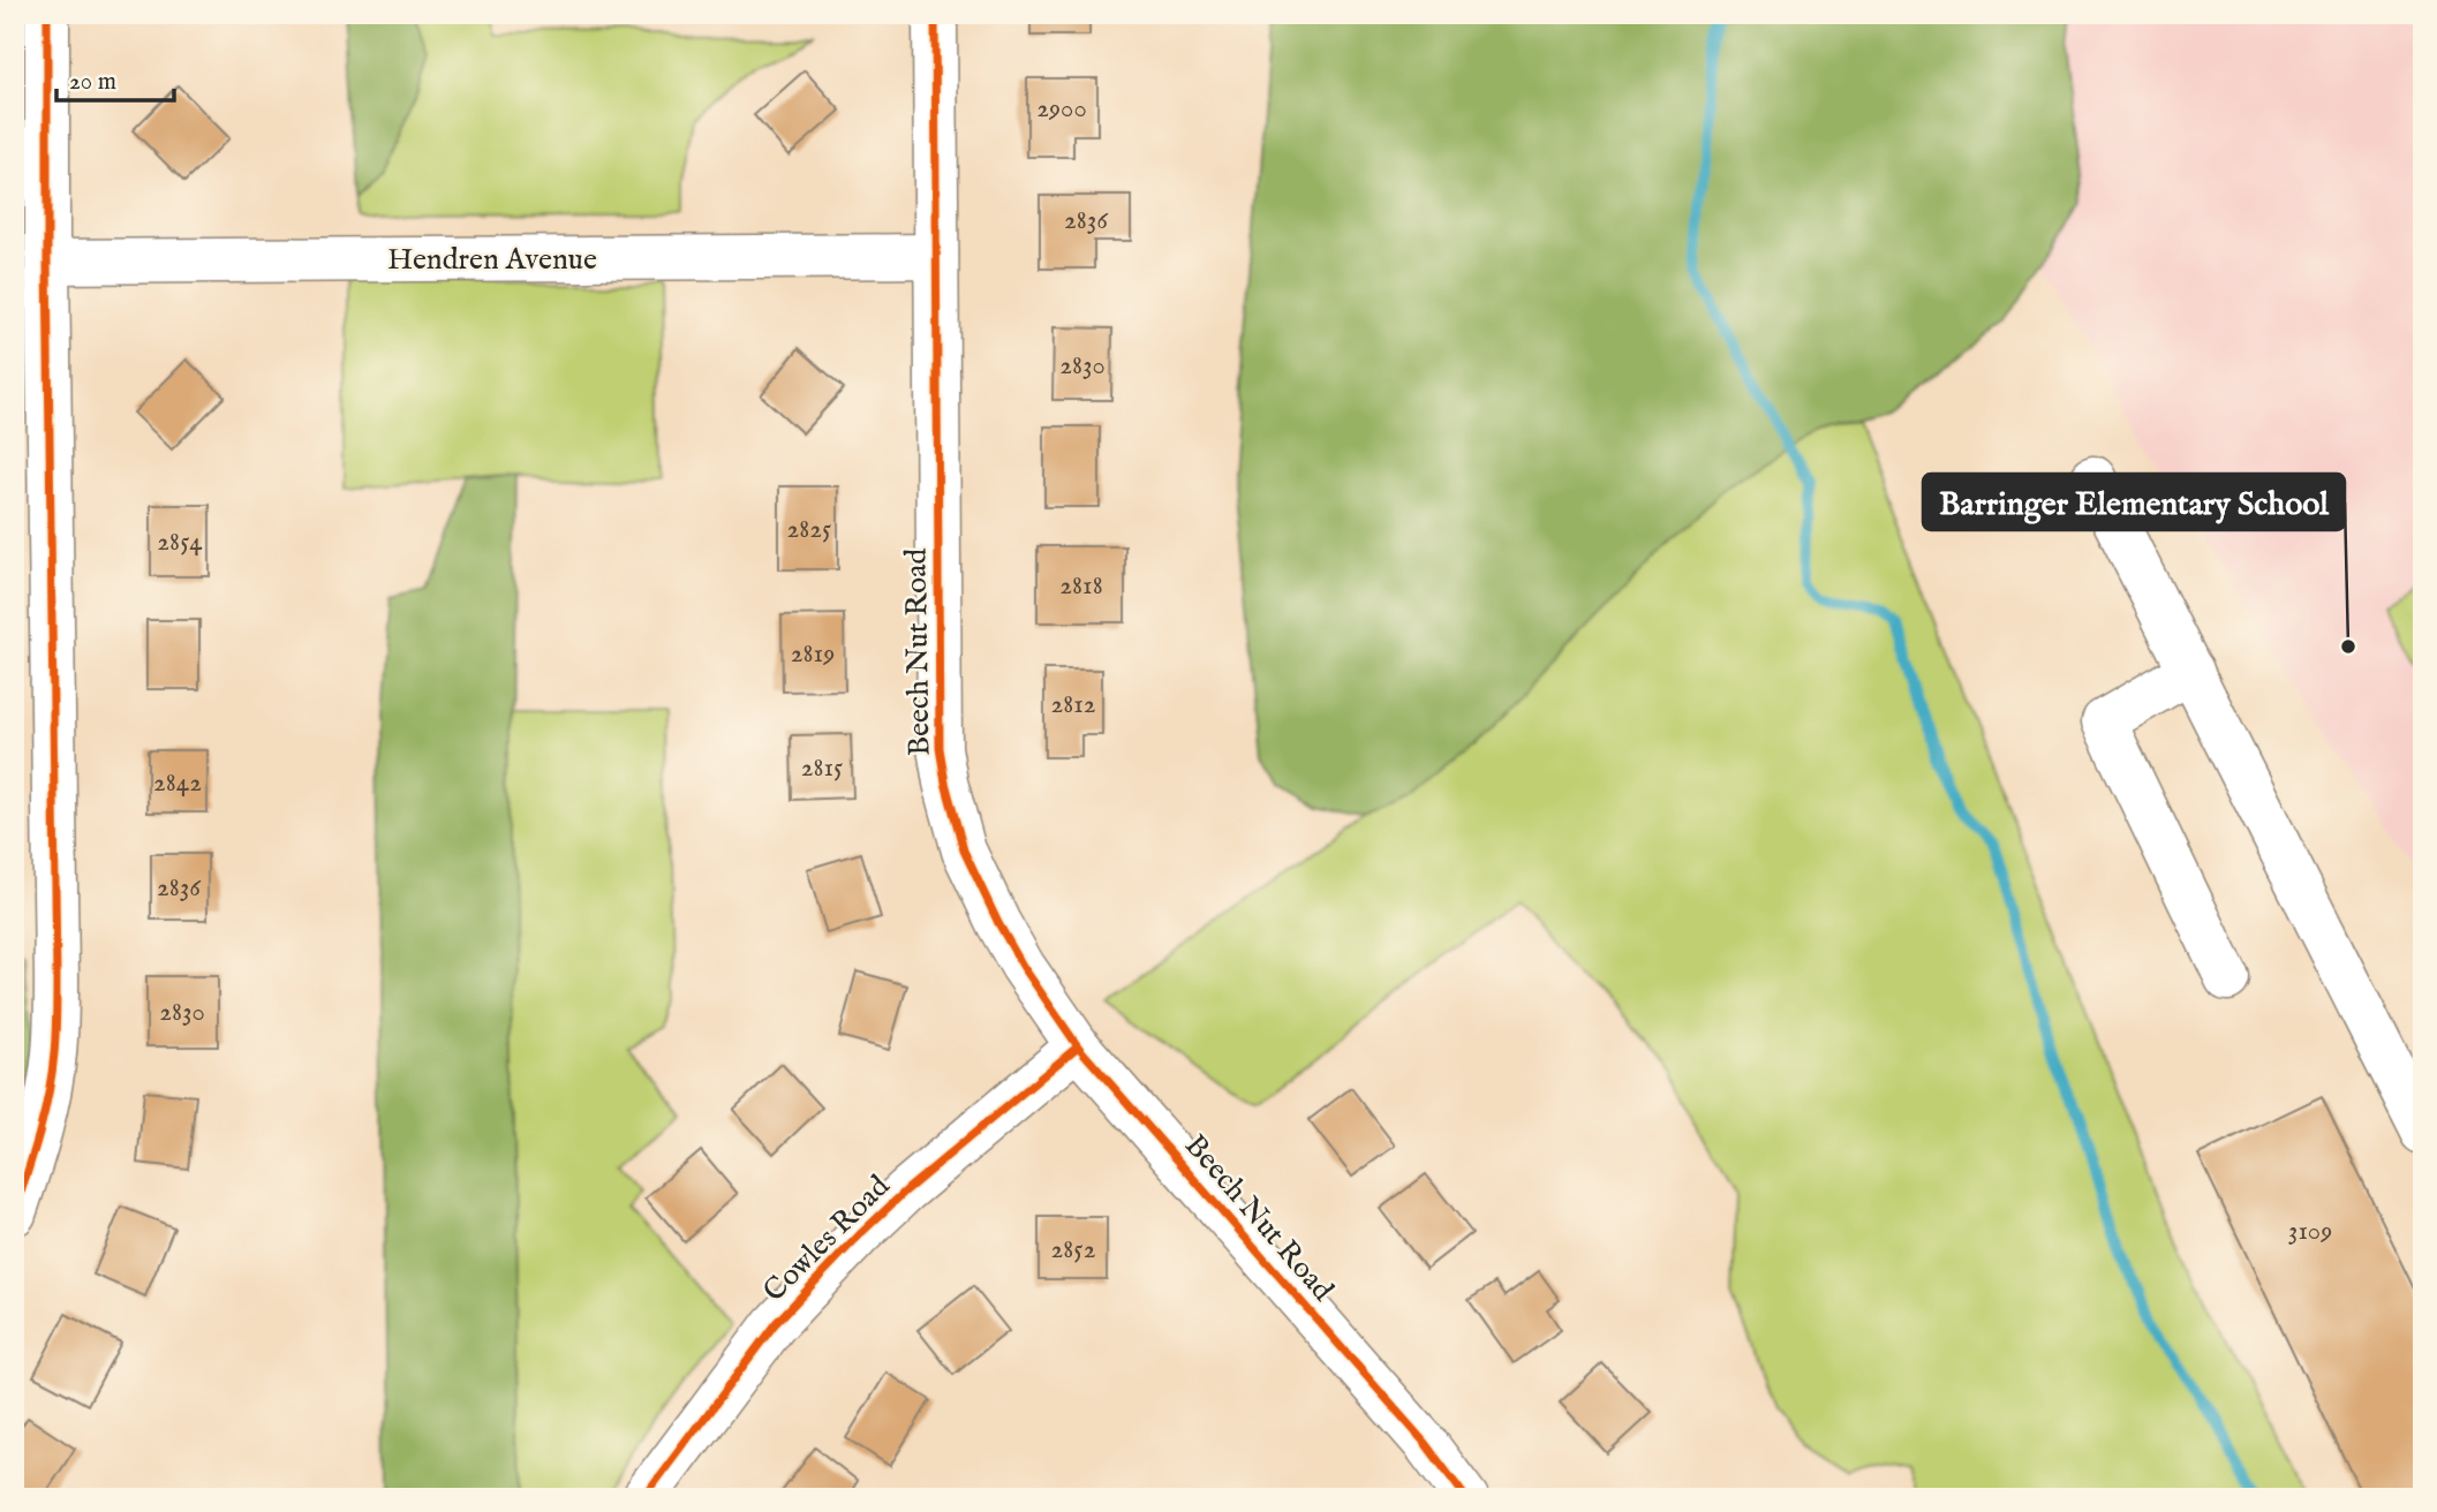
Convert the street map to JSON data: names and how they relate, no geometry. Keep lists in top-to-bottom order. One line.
{"streets":{"street":["Hendren Avenue","Beech Nut Road","Cowles Road"]},"crossings":[["Hendren Avenue","Beech Nut Road"],["Beech Nut Road","Cowles Road"]],"places":["Barringer Elementary School"],"house_numbers":["2900","2836","2830","2825","2854","2818","2819","2812","2815","2842","2836","2830","3109","2852"],"scale_bar":"20 m"}
